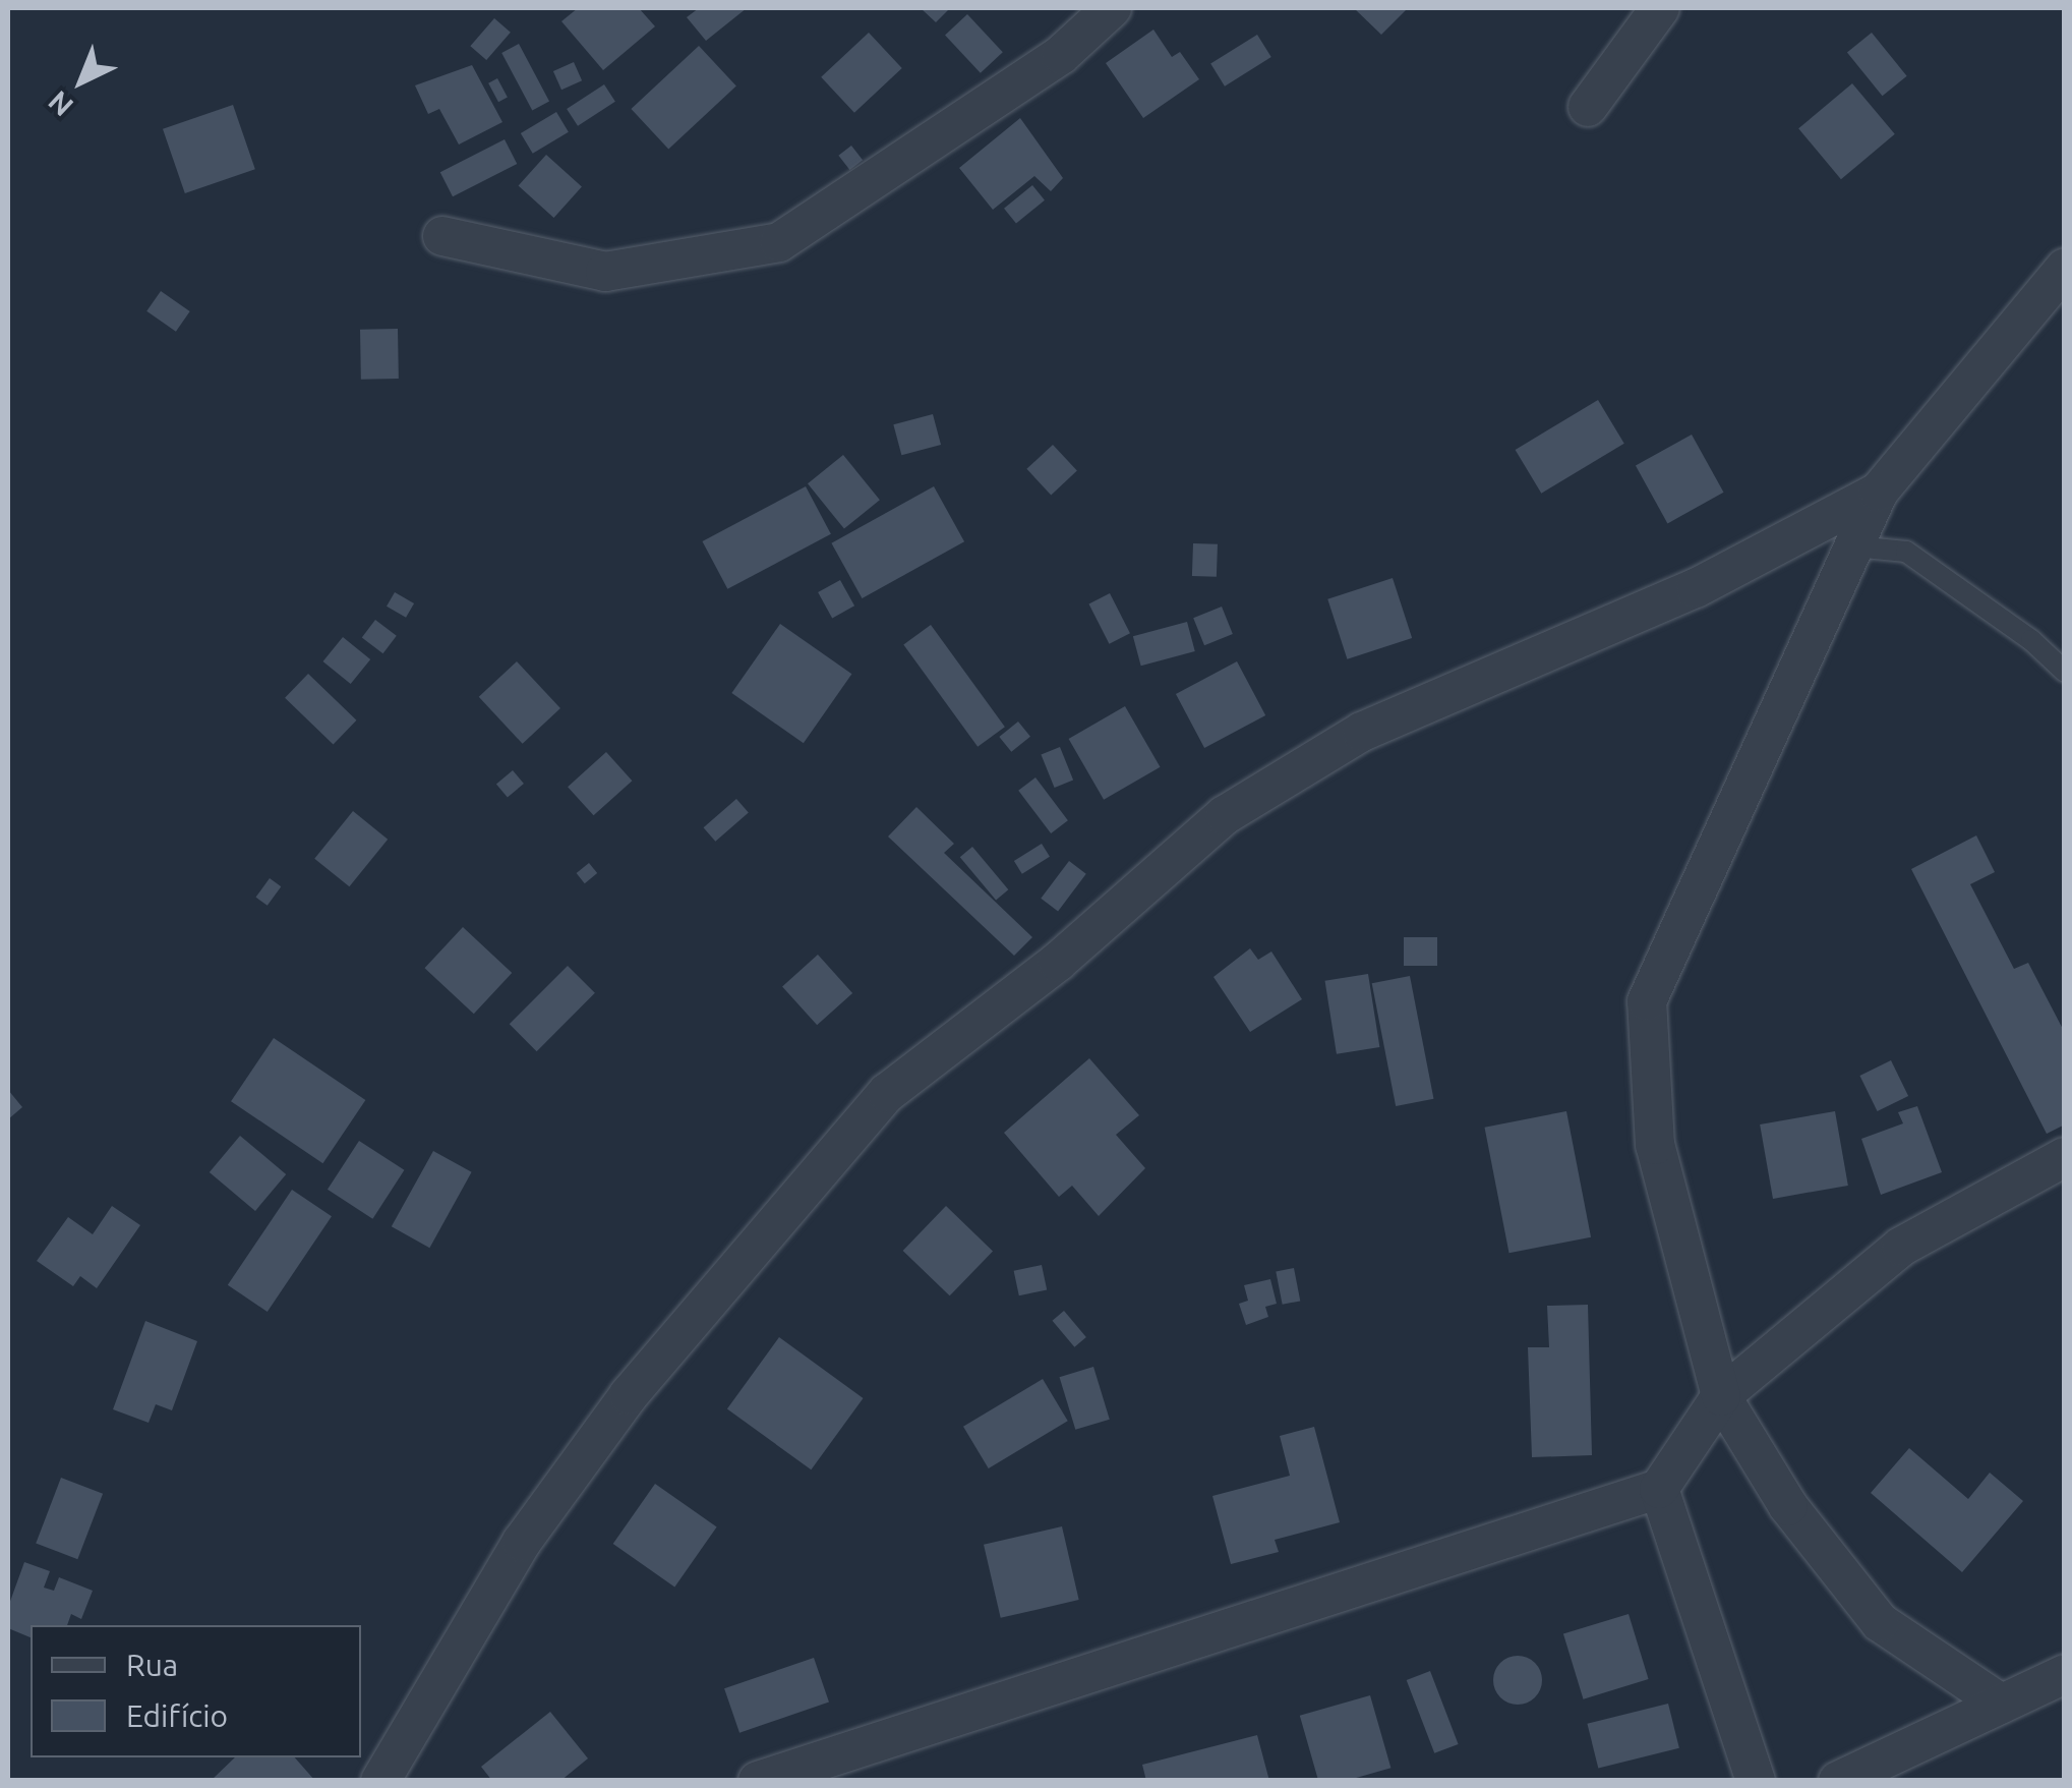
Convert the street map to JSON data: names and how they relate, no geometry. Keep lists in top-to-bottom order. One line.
{"legend":["Rua","Edifício"],"north":"bottom left"}
